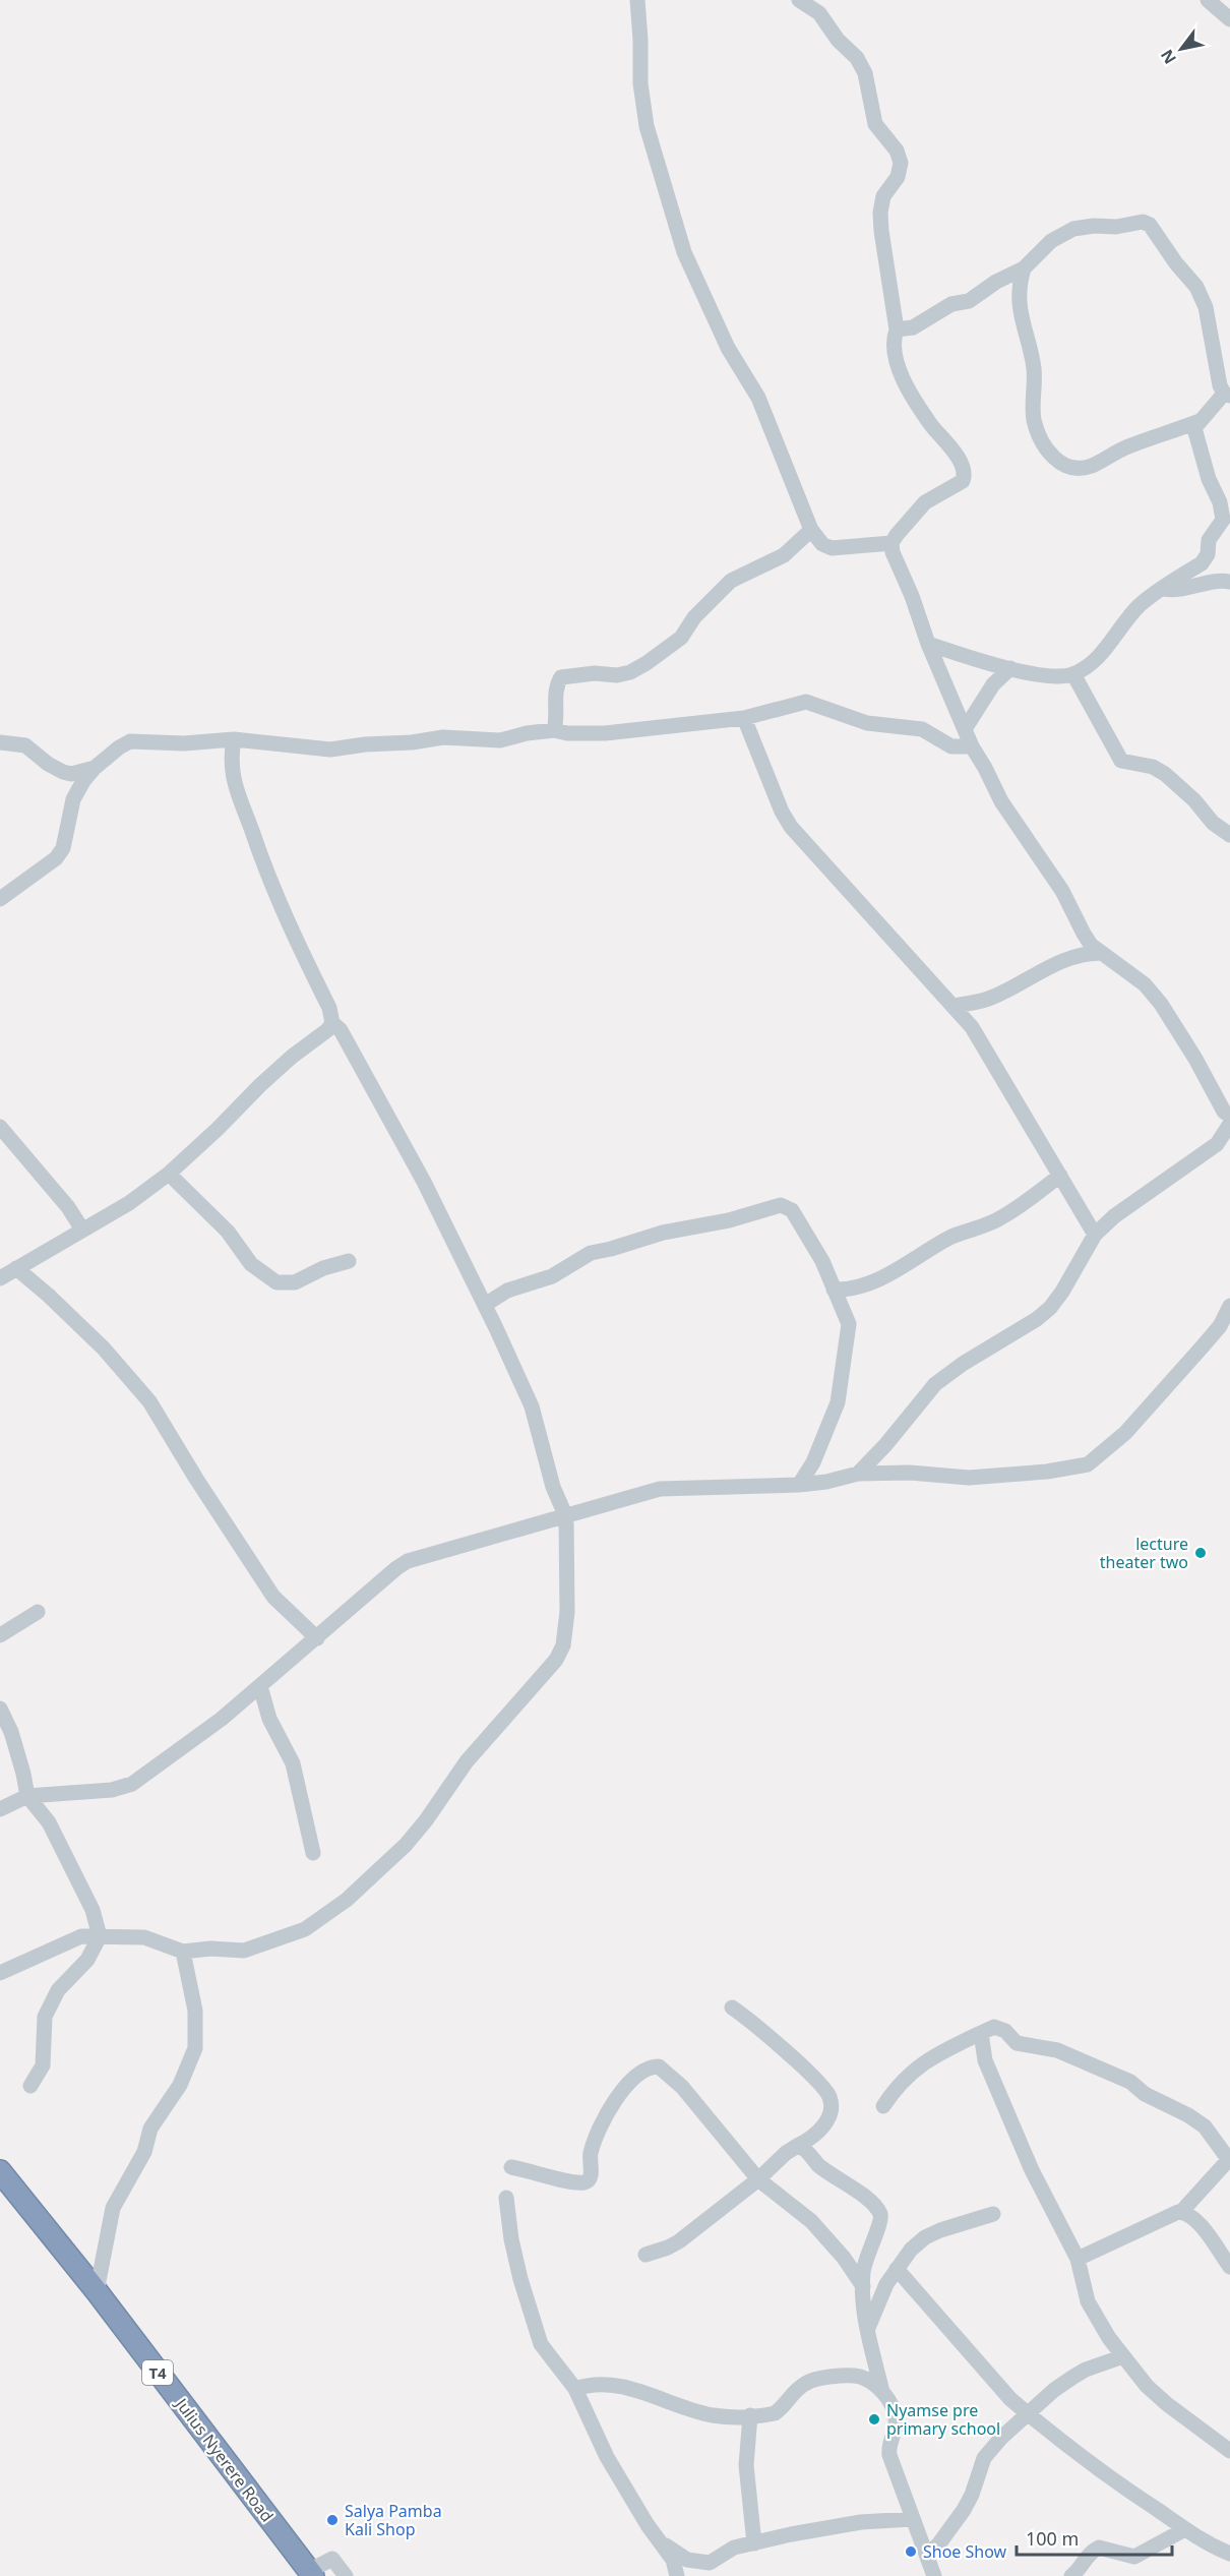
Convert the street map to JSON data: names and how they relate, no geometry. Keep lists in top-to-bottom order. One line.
{"streets":{"highway":["T4","Julius Nyerere Road"]},"places":["lecture theater two","Nyamse pre primary school","Salya Pamba Kali Shop","Shoe Show"],"scale_bar":"100 m","north":"bottom left"}
